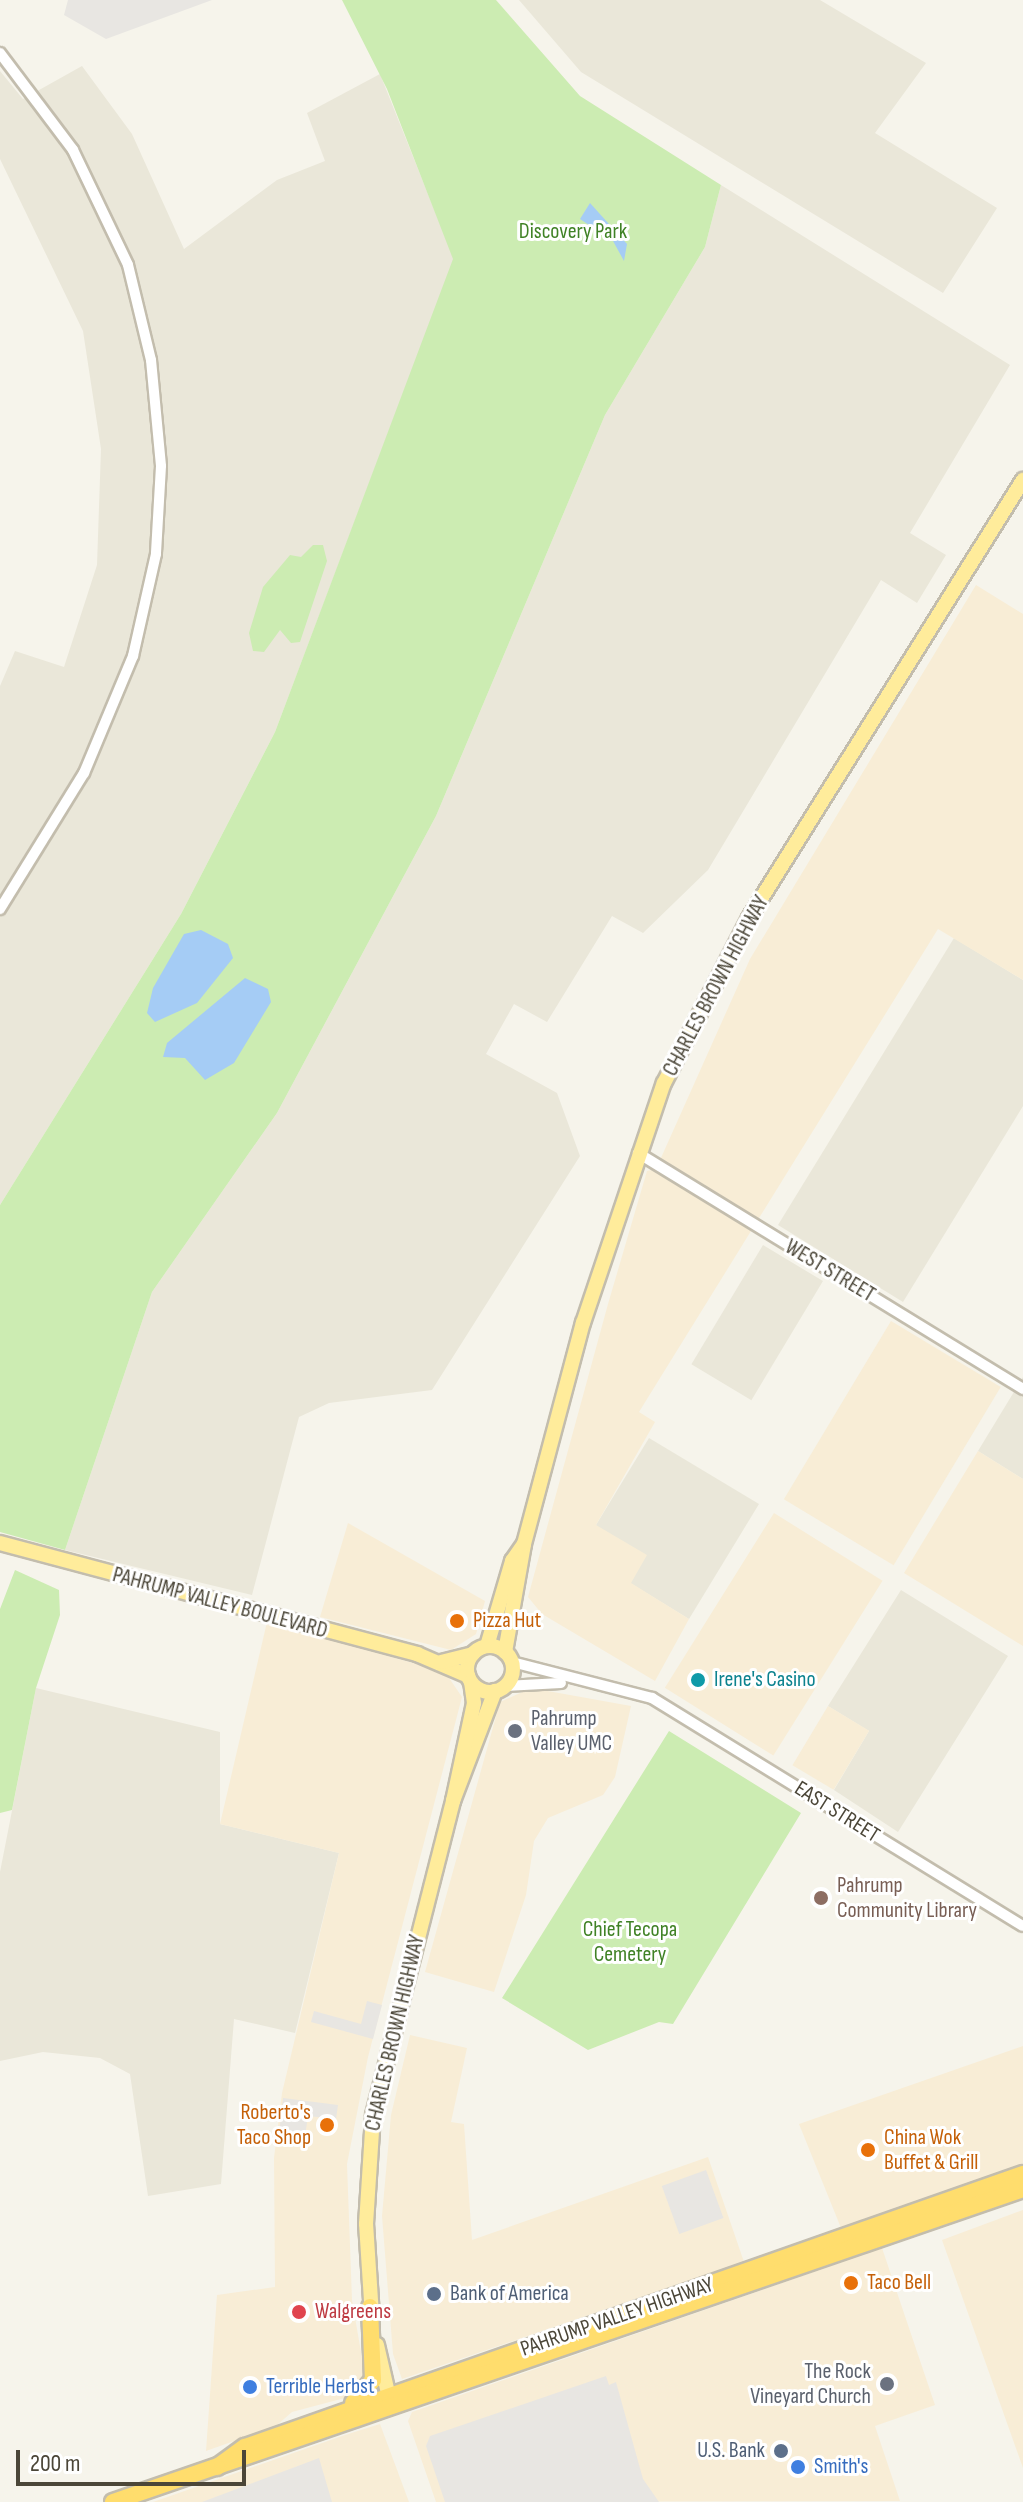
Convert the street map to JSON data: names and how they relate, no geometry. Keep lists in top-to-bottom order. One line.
{"streets":{"highway":["PAHRUMP VALLEY HIGHWAY"],"main road":["CHARLES BROWN HIGHWAY","PAHRUMP VALLEY BOULEVARD"],"street":["WEST STREET","EAST STREET"]},"crossings":[["CHARLES BROWN HIGHWAY","WEST STREET"],["CHARLES BROWN HIGHWAY","PAHRUMP VALLEY BOULEVARD"],["CHARLES BROWN HIGHWAY","PAHRUMP VALLEY HIGHWAY"]],"parks":["Discovery Park","Chief Tecopa Cemetery"],"places":["Pizza Hut","Irene's Casino","Pahrump Valley UMC","Pahrump Community Library","Roberto's Taco Shop","China Wok Buffet & Grill","Taco Bell","Bank of America","Walgreens","The Rock Vineyard Church","Terrible Herbst","U.S. Bank","Smith's"],"scale_bar":"200 m"}
